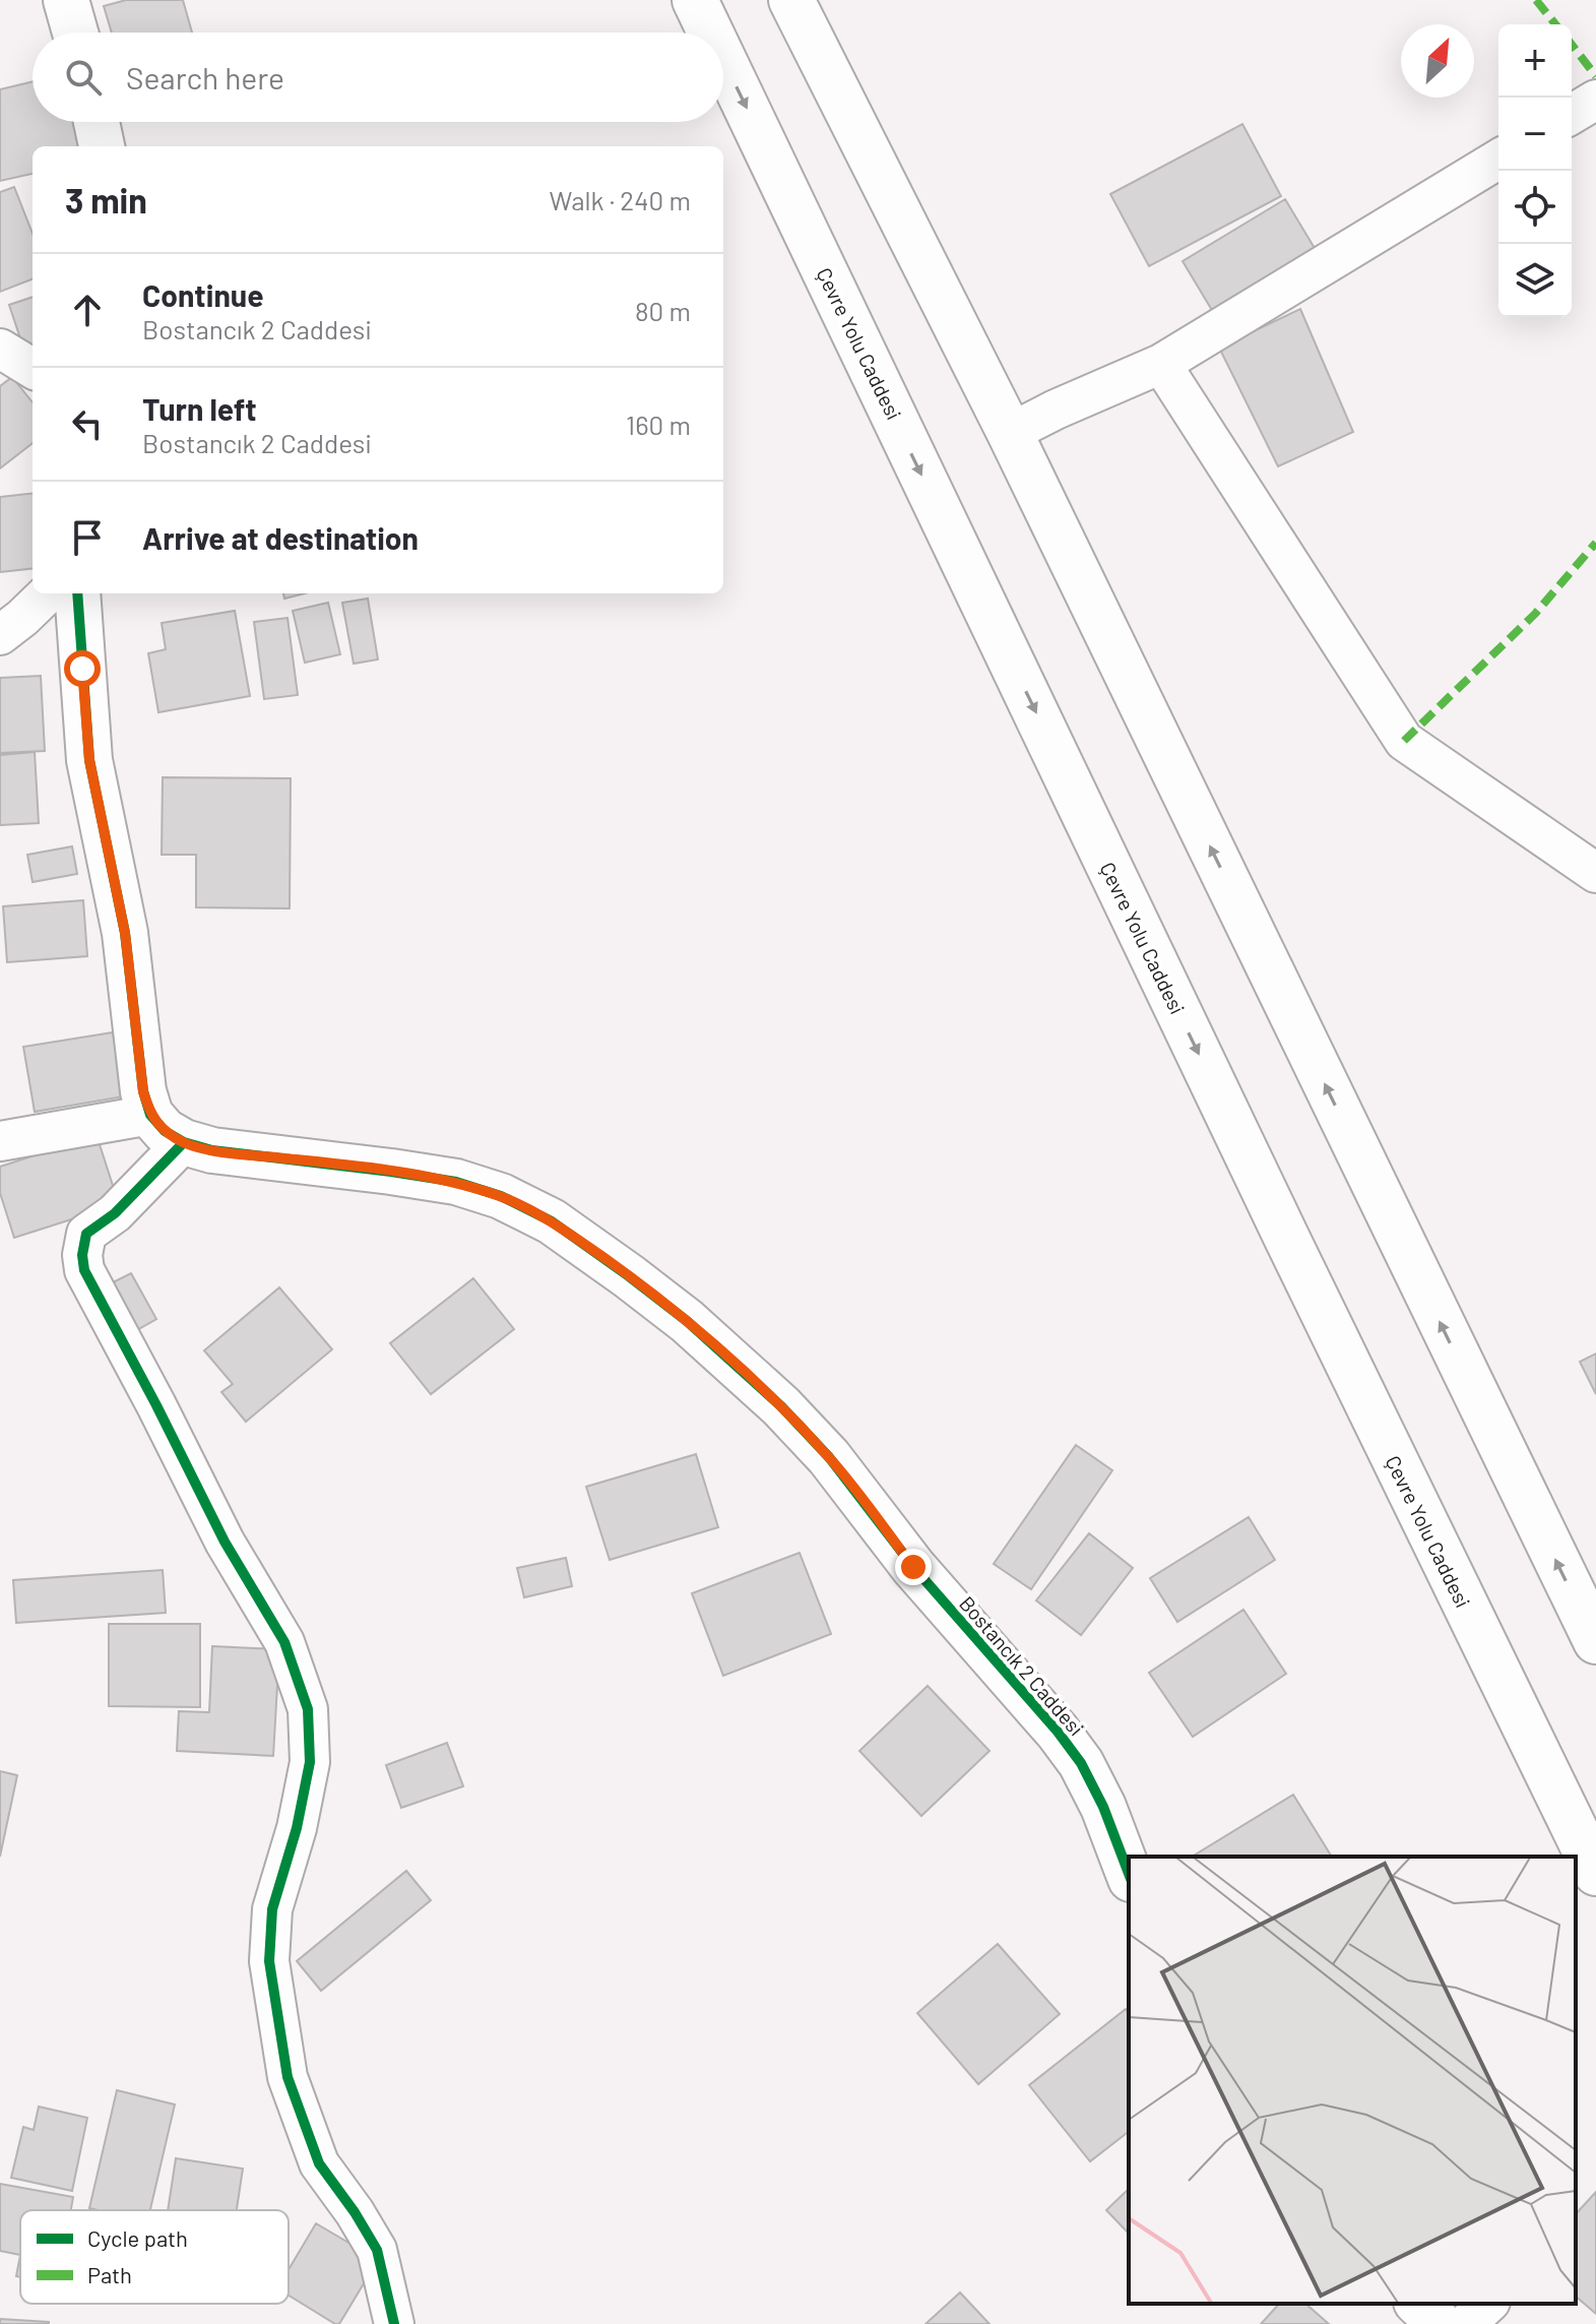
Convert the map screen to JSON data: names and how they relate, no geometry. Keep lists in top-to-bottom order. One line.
{"streets":{"main road":["Çevre Yolu Caddesi","Bostancık 2 Caddesi"]},"legend":["Cycle path","Path"],"north":"top right","page":{"map_buttons":["+","−"],"search":"Search here","heading":["3 min","Walk · 240 m"],"list":[["Continue","Bostancık 2 Caddesi","80 m"],["Turn left","Bostancık 2 Caddesi","160 m"],"Arrive at destination"]}}
